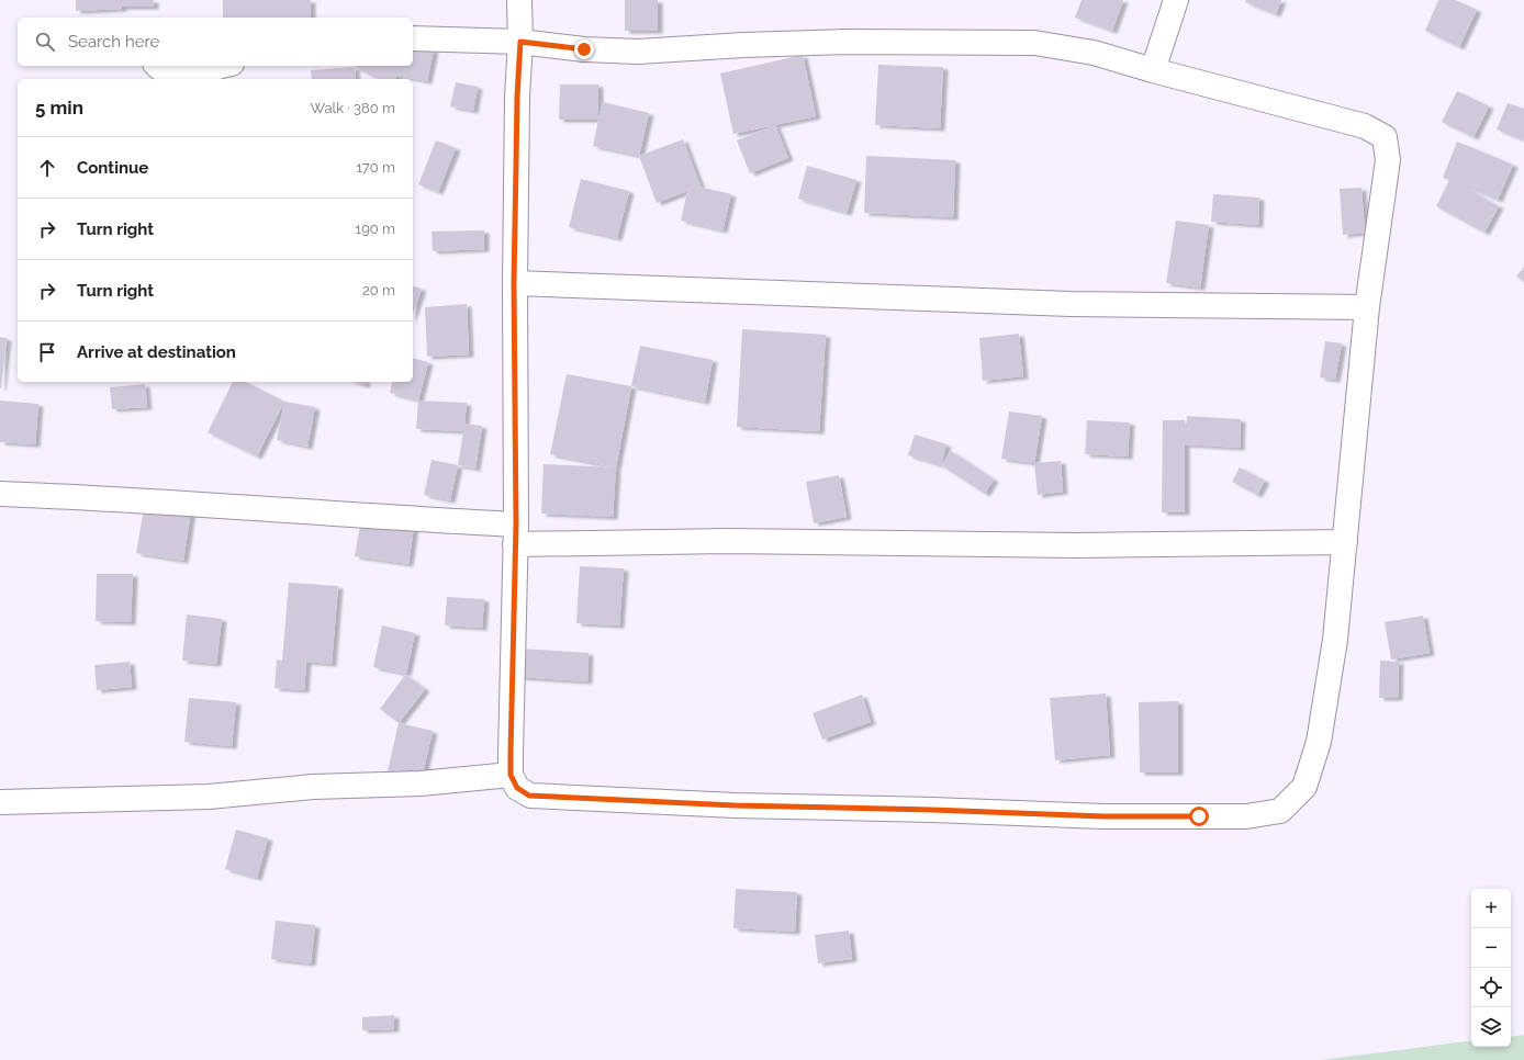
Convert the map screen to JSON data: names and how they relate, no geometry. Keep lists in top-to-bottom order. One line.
{"page":{"search":"Search here","heading":["5 min","Walk · 380 m"],"list":[["Continue","170 m"],["Turn right","190 m"],["Turn right","20 m"],"Arrive at destination"],"map_buttons":["+","−"]}}
